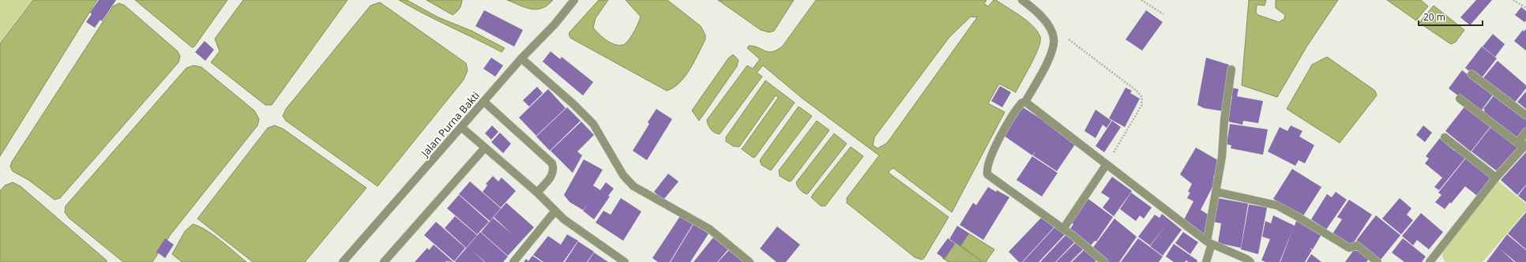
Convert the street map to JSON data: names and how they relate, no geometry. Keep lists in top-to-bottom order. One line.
{"streets":{"street":["Jalan Purna Bakti"]},"scale_bar":"20 m"}
